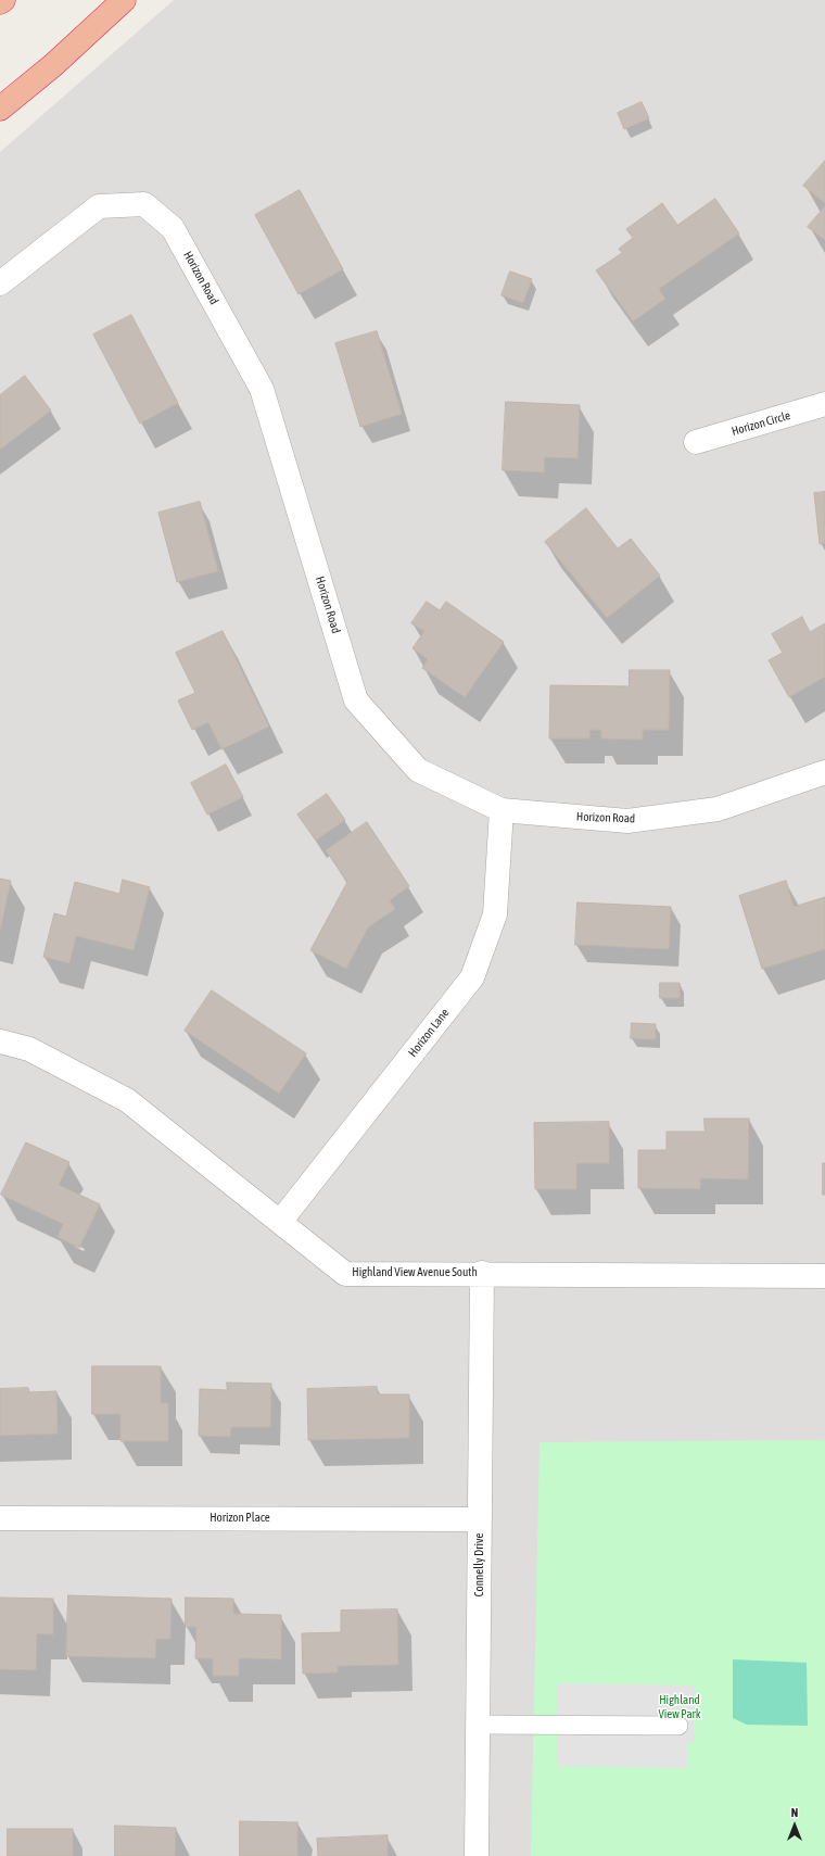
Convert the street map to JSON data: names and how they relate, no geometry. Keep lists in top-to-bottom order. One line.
{"streets":{"street":["Horizon Road","Horizon Circle","Horizon Lane","Highland View Avenue South","Horizon Place","Connelly Drive"]},"crossings":[["Horizon Road","Horizon Lane"],["Horizon Lane","Highland View Avenue South"],["Highland View Avenue South","Connelly Drive"],["Horizon Place","Connelly Drive"]],"parks":["Highland View Park"],"north":"top"}
